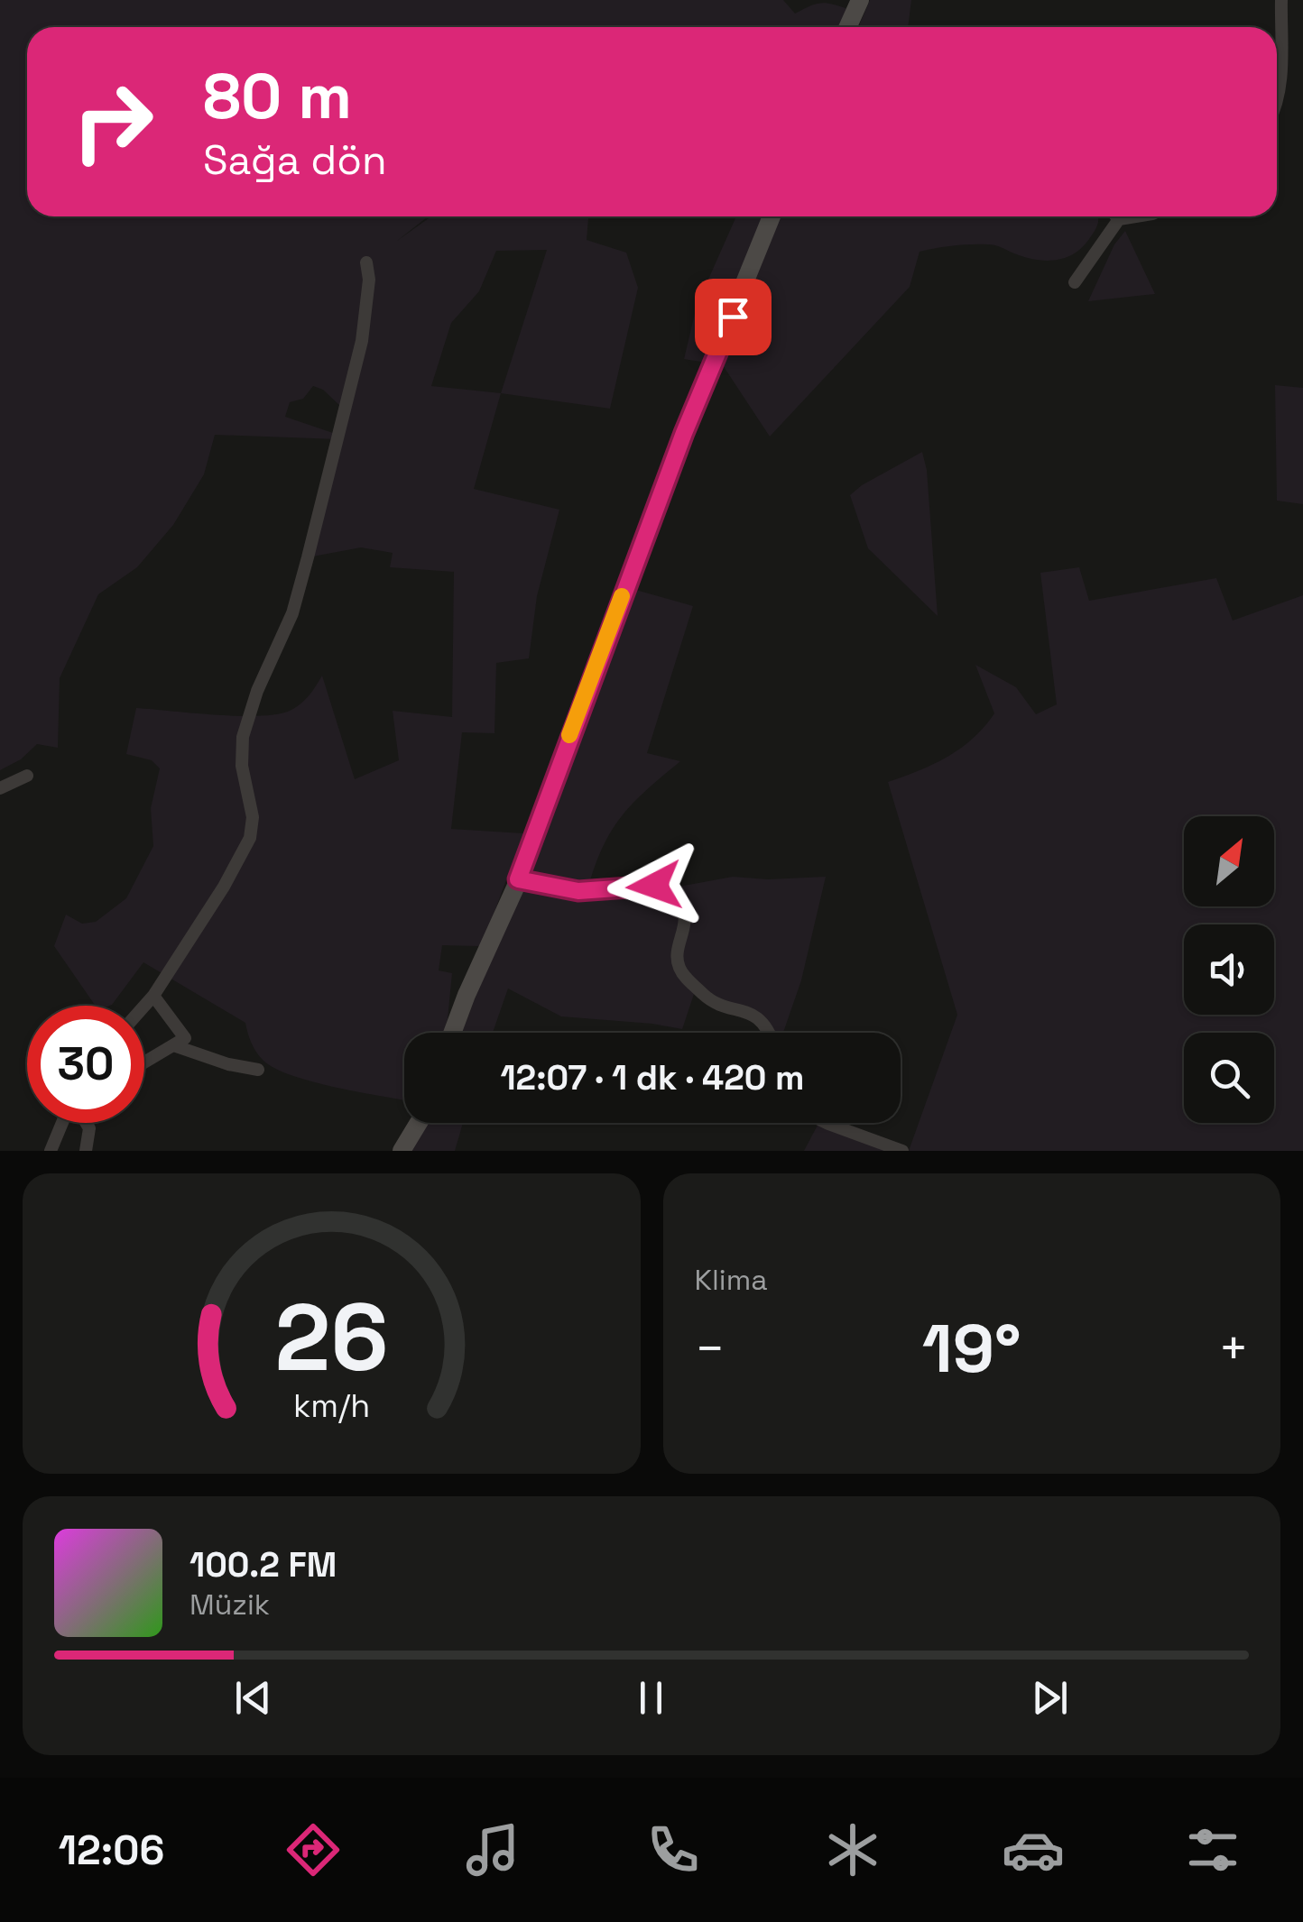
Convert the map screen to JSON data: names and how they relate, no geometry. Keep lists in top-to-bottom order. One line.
{"north":"top right","page":{"turn":["80 m","Sağa dön"],"limit":"30","trip":"12:07 · 1 dk · 420 m","tile":"Klima","heat":["−","19°","+"],"song":["100.2 FM","Müzik"],"tabs":"12:06","gauge":["26","km/h"]}}
